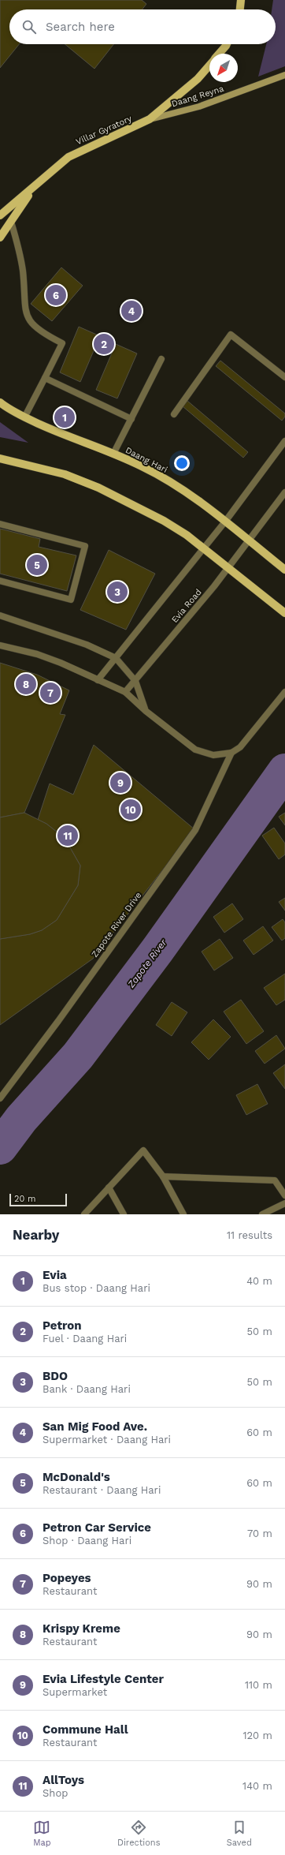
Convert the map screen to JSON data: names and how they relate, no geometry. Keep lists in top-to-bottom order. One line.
{"streets":{"main road":["Daang Reyna","Villar Gyratory","Daang Hari"],"lane":["Evia Road","Zapote River Drive"]},"crossings":[["Daang Reyna","Villar Gyratory"],["Daang Hari","Evia Road"],["Evia Road","Zapote River Drive"]],"water":["Zapote River"],"scale_bar":"20 m","north":"bottom left","page":{"search":"Search here","pins":["6","4","2","1","5","3","8","7","9","10","11"],"scale":"20 m","heading":["Nearby","11 results"],"list":[{"mark":"1","name":"Evia","note":"Bus stop · Daang Hari","value":"40 m"},{"mark":"2","name":"Petron","note":"Fuel · Daang Hari","value":"50 m"},{"mark":"3","name":"BDO","note":"Bank · Daang Hari","value":"50 m"},{"mark":"4","name":"San Mig Food Ave.","note":"Supermarket · Daang Hari","value":"60 m"},{"mark":"5","name":"McDonald's","note":"Restaurant · Daang Hari","value":"60 m"},{"mark":"6","name":"Petron Car Service","note":"Shop · Daang Hari","value":"70 m"},{"mark":"7","name":"Popeyes","note":"Restaurant","value":"90 m"},{"mark":"8","name":"Krispy Kreme","note":"Restaurant","value":"90 m"},{"mark":"9","name":"Evia Lifestyle Center","note":"Supermarket","value":"110 m"},{"mark":"10","name":"Commune Hall","note":"Restaurant","value":"120 m"},{"mark":"11","name":"AllToys","note":"Shop","value":"140 m"}],"nav":["Map","Directions","Saved"]}}
